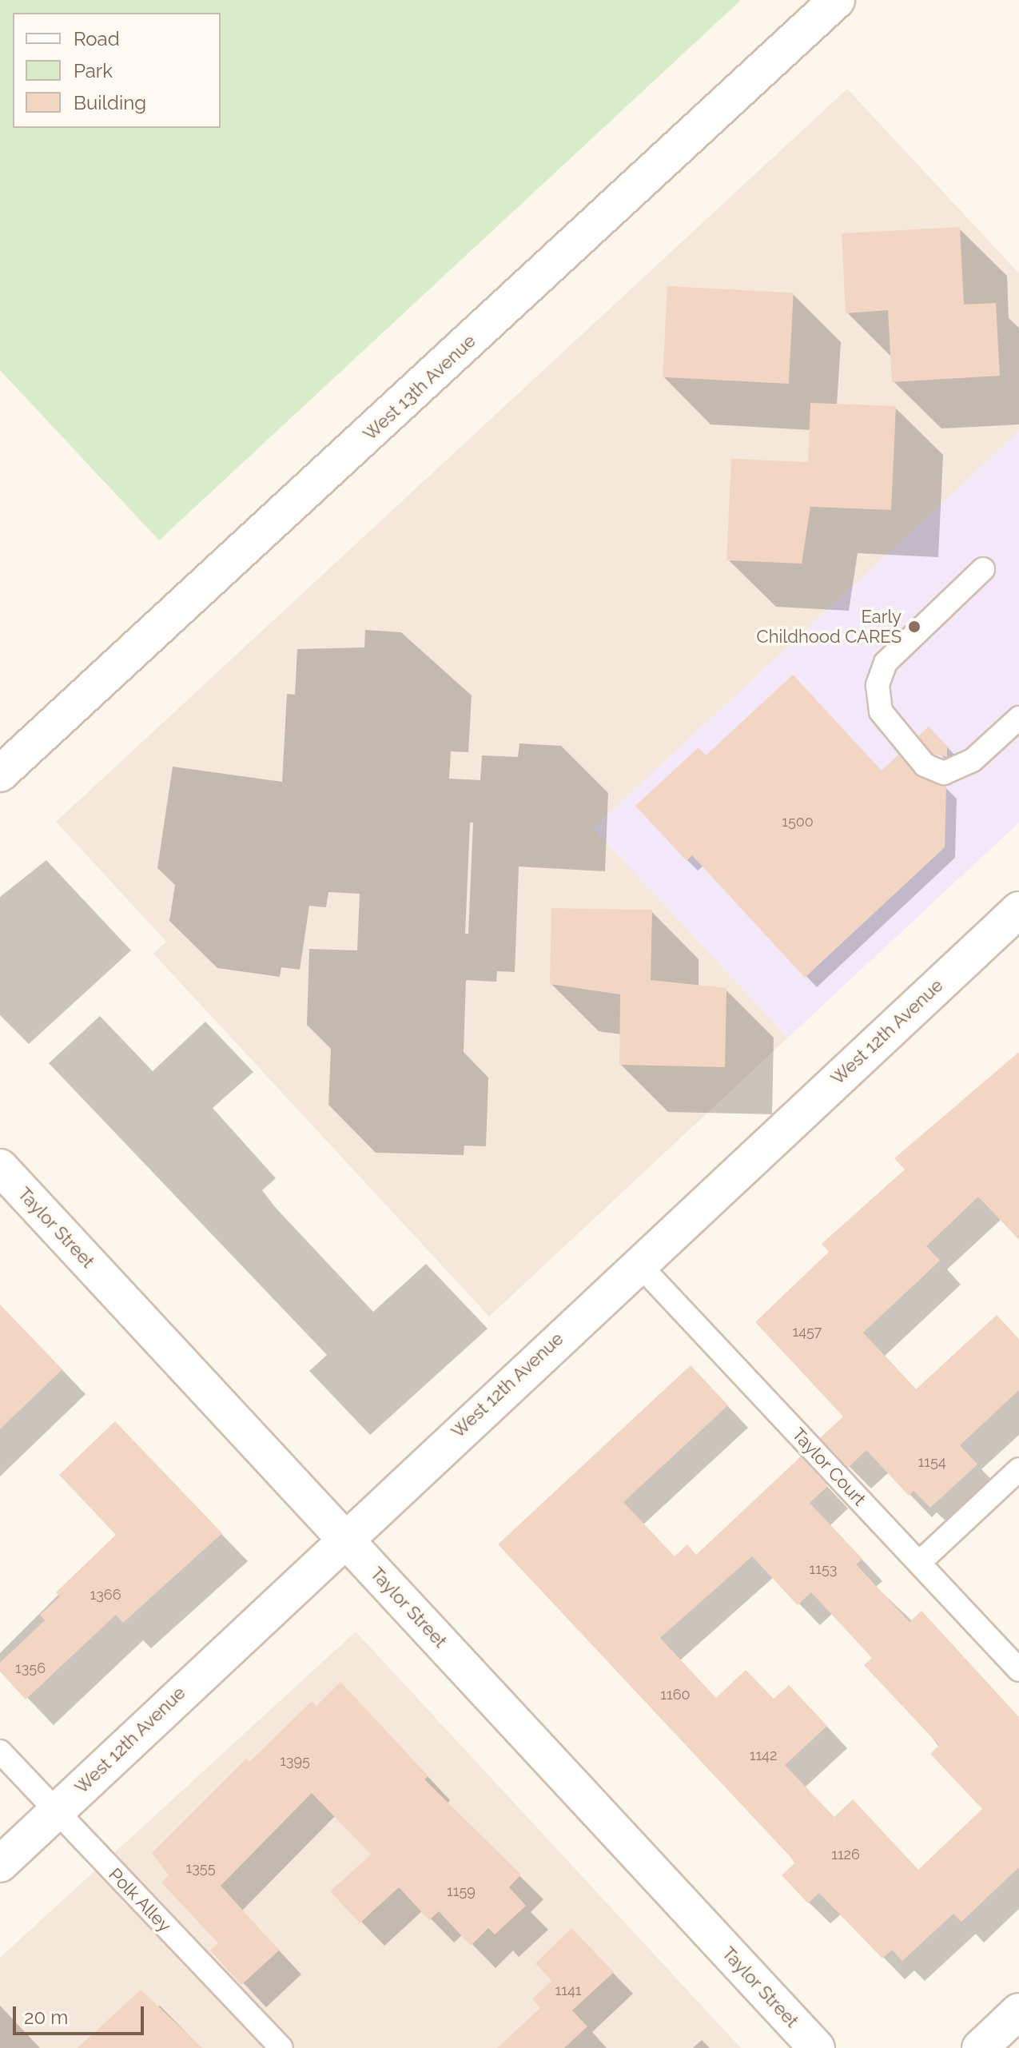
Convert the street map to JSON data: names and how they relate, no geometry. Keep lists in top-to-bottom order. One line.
{"streets":{"street":["West 13th Avenue","West 12th Avenue","Taylor Street"],"lane":["Taylor Court","Polk Alley"]},"crossings":[["West 12th Avenue","Taylor Street"],["West 12th Avenue","Taylor Court"],["West 12th Avenue","Polk Alley"]],"places":["Early Childhood CARES"],"house_numbers":["1500","1457","1154","1153","1366","1356","1160","1142","1395","1126","1355","1159","1141"],"legend":["Road","Park","Building"],"scale_bar":"20 m"}
